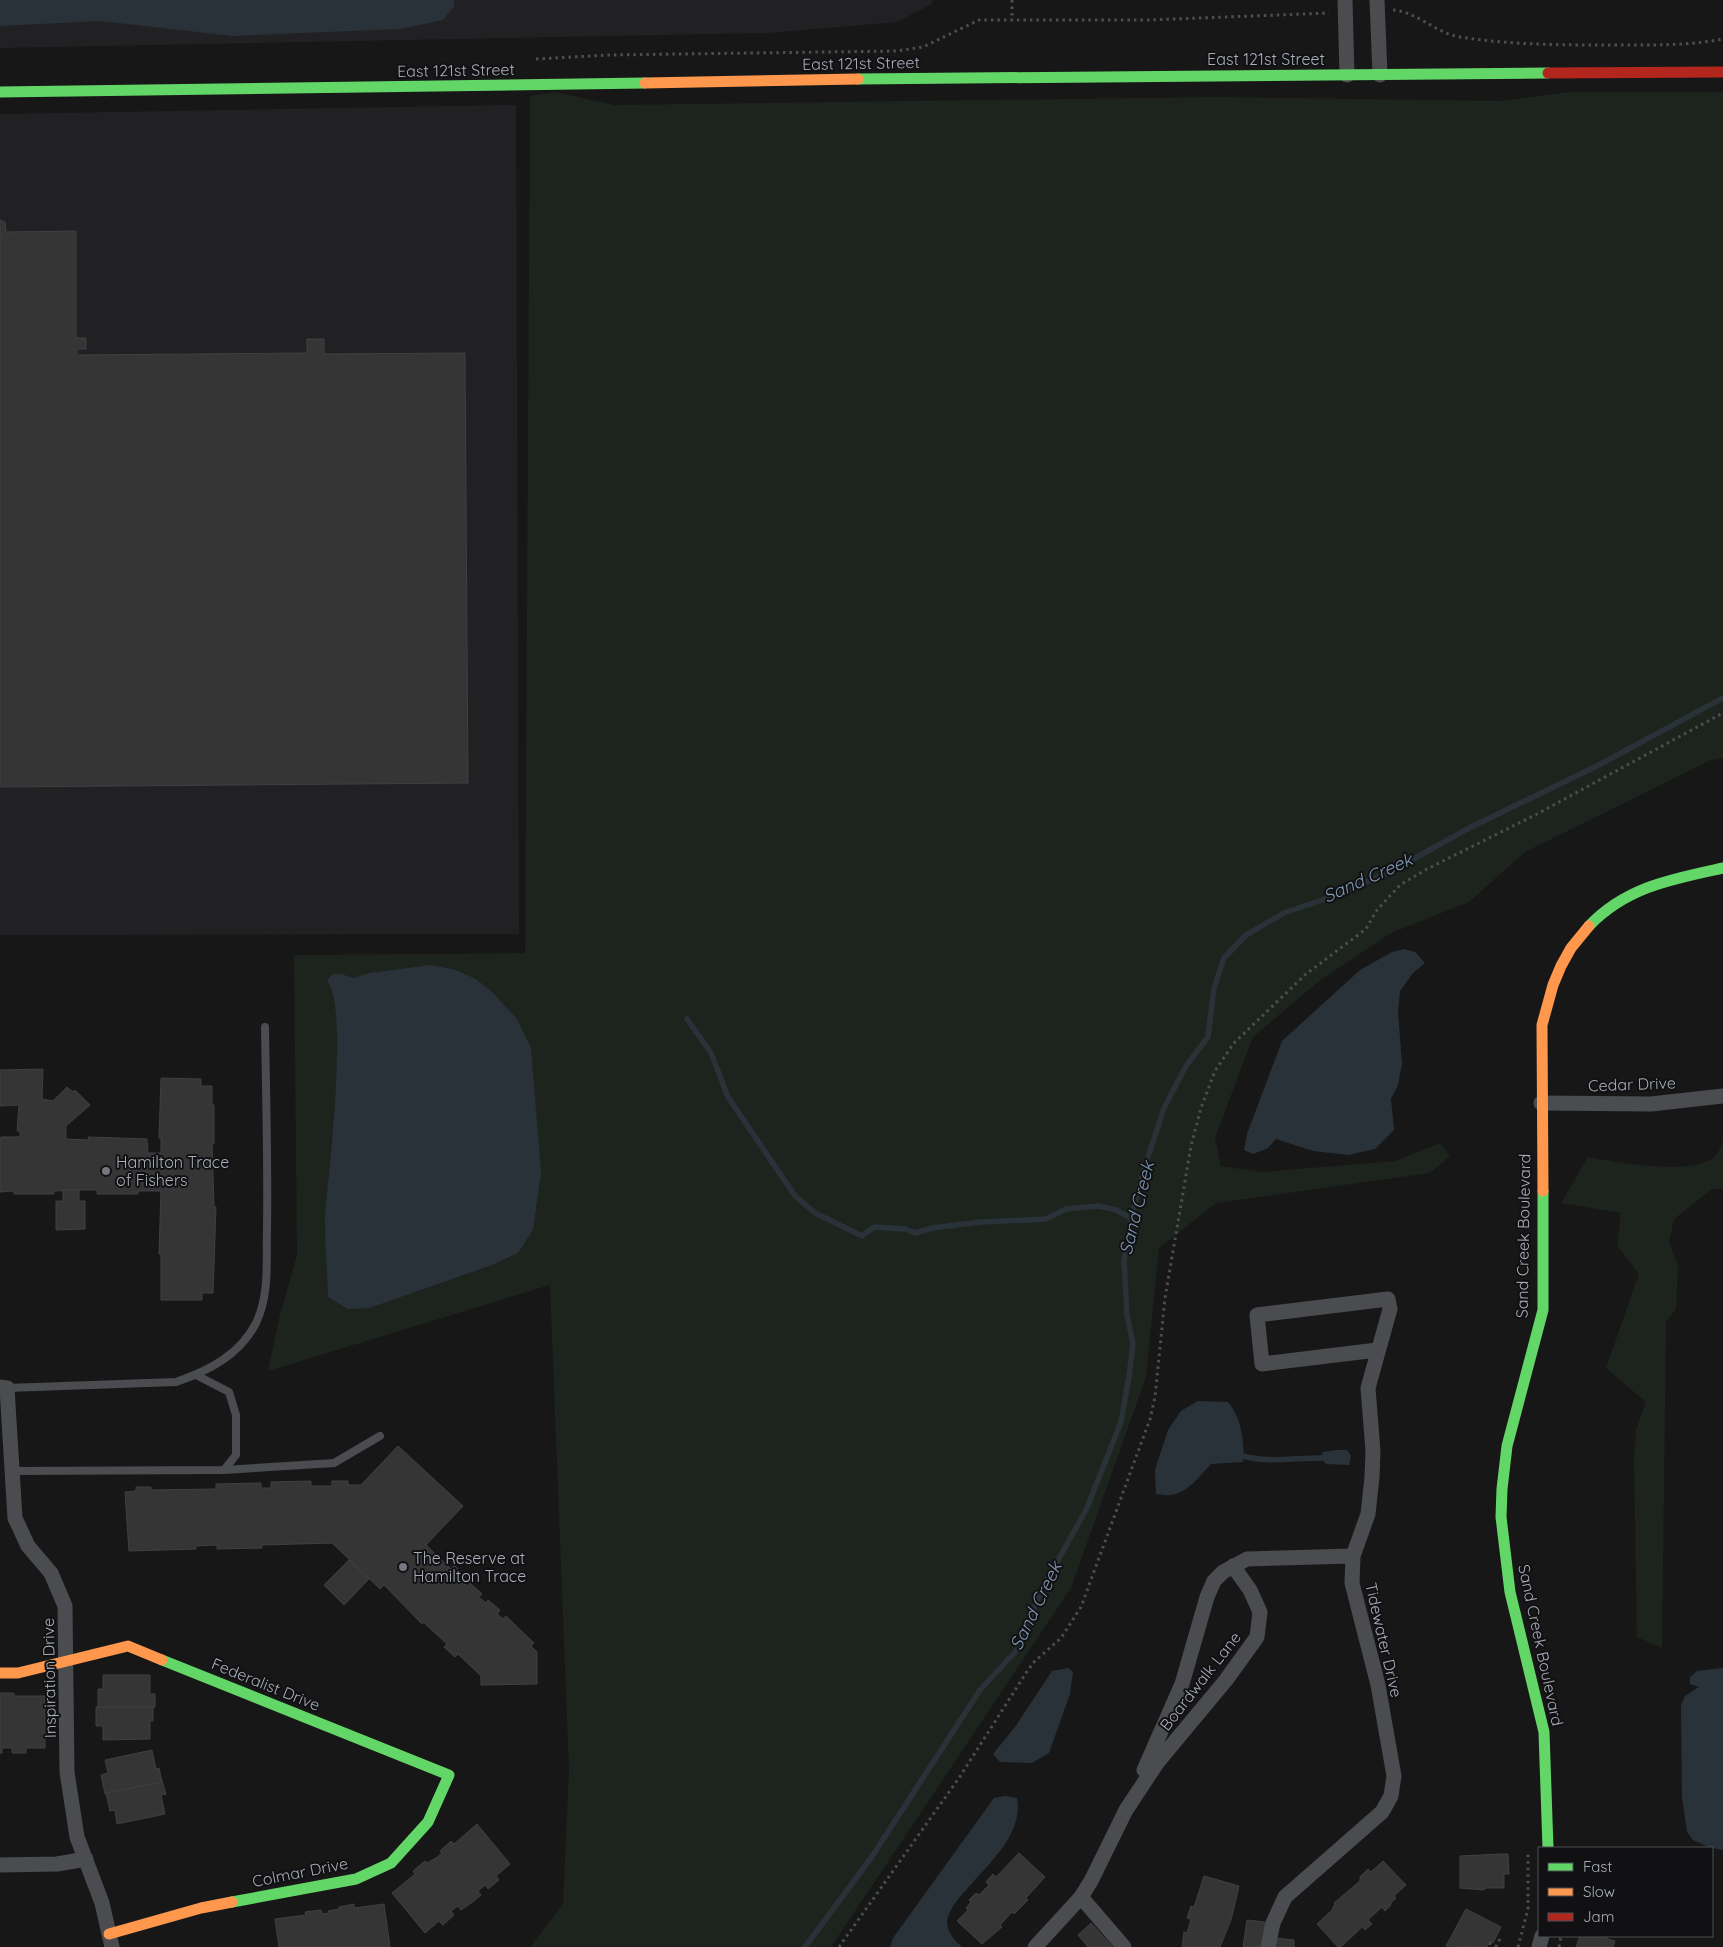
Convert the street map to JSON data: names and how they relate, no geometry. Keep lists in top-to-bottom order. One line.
{"streets":{"street":["East 121st Street","Cedar Drive","Sand Creek Boulevard","Tidewater Drive","Inspiration Drive","Boardwalk Lane","Federalist Drive","Colmar Drive"]},"crossings":[["Cedar Drive","Sand Creek Boulevard"],["Tidewater Drive","Boardwalk Lane"],["Inspiration Drive","Federalist Drive"],["Inspiration Drive","Colmar Drive"],["Federalist Drive","Colmar Drive"]],"water":["Sand Creek"],"places":["Hamilton Trace of Fishers","The Reserve at Hamilton Trace"],"legend":["Fast","Slow","Jam"]}
